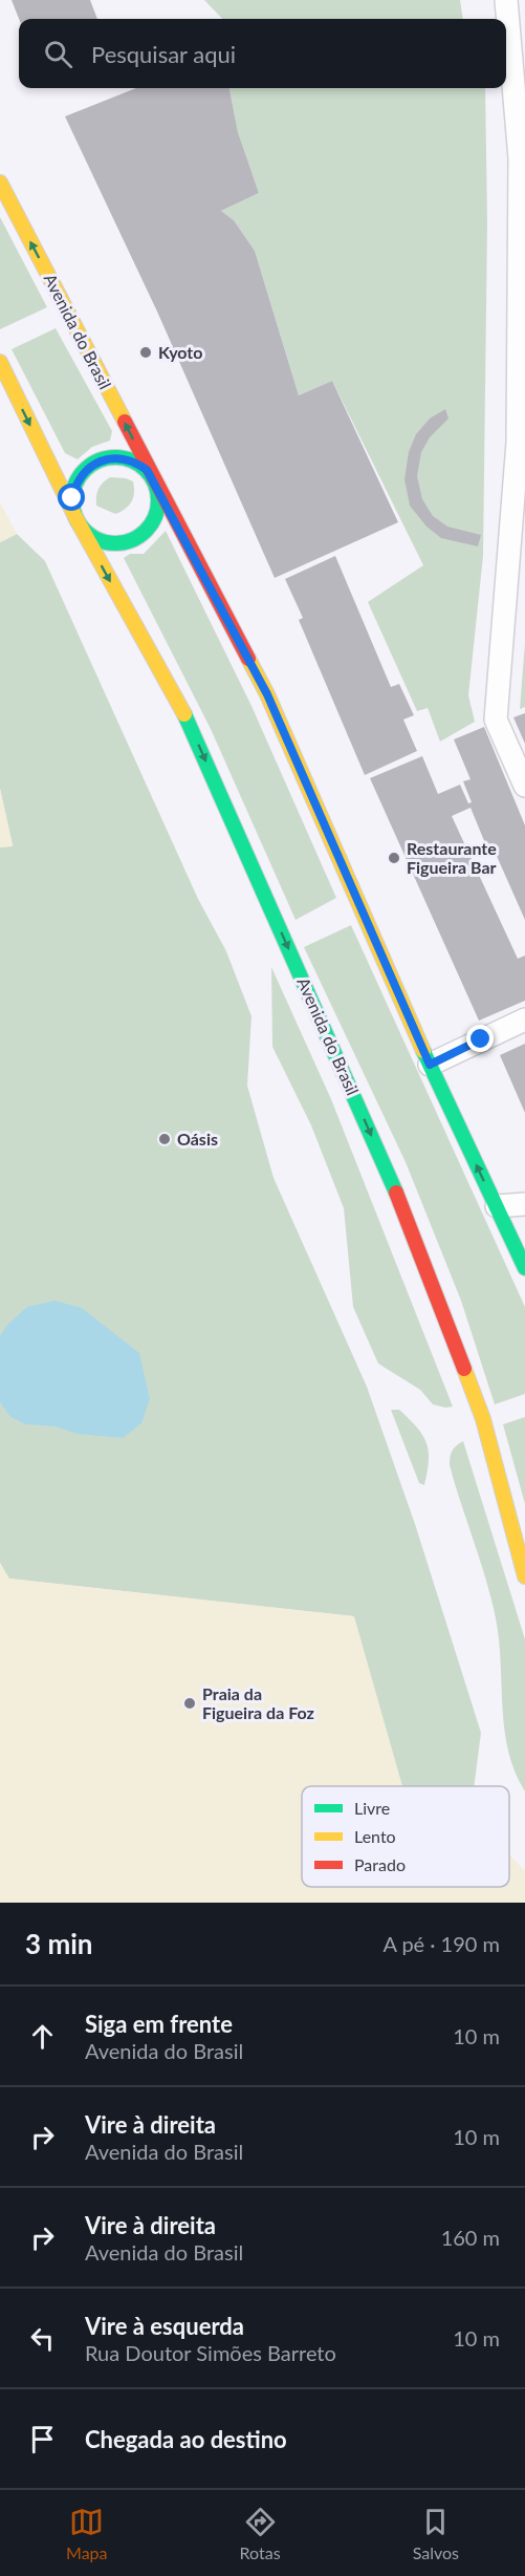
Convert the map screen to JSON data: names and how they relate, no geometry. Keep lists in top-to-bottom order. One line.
{"streets":{"main road":["Avenida do Brasil"]},"places":["Kyoto","Restaurante Figueira Bar","Oásis","Praia da Figueira da Foz"],"legend":["Livre","Lento","Parado"],"page":{"search":"Pesquisar aqui","heading":["3 min","A pé · 190 m"],"list":[["Siga em frente","Avenida do Brasil","10 m"],["Vire à direita","Avenida do Brasil","10 m"],["Vire à direita","Avenida do Brasil","160 m"],["Vire à esquerda","Rua Doutor Simões Barreto","10 m"],"Chegada ao destino"],"nav":["Mapa","Rotas","Salvos"]}}
